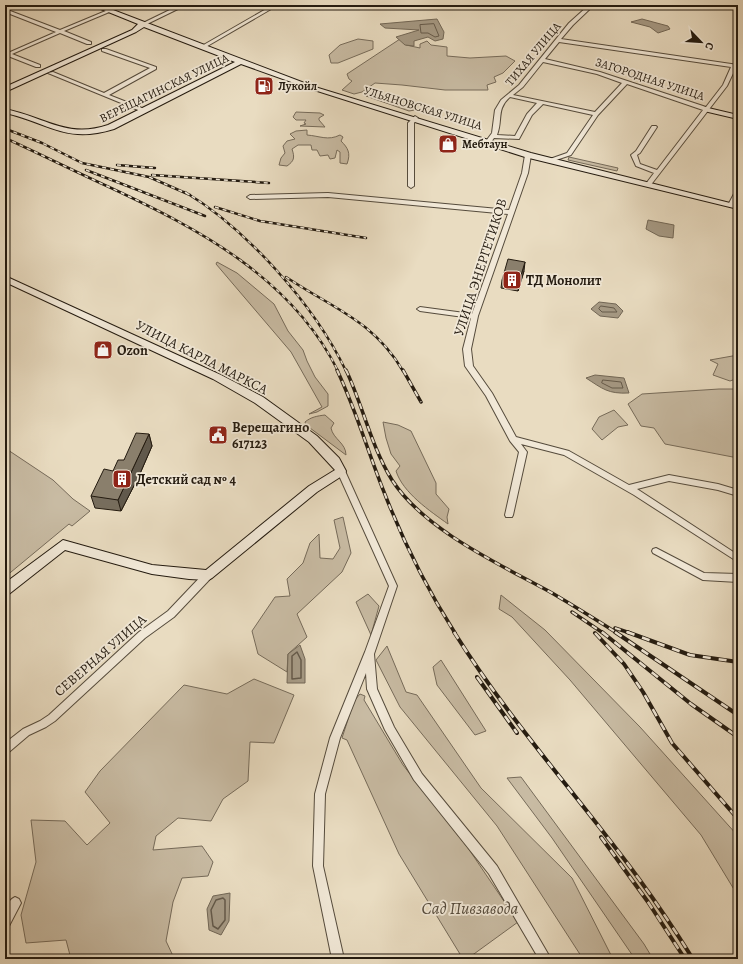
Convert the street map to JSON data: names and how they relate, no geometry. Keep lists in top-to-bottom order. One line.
{"streets":{"main road":["ЗАГОРОДНАЯ УЛИЦА","ВЕРЕЩАГИНСКАЯ УЛИЦА","УЛЬЯНОВСКАЯ УЛИЦА","УЛИЦА КАРЛА МАРКСА","СЕВЕРНАЯ УЛИЦА"],"street":["ТИХАЯ УЛИЦА","УЛИЦА ЭНЕРГЕТИКОВ"]},"crossings":[["ТИХАЯ УЛИЦА","ЗАГОРОДНАЯ УЛИЦА"],["ТИХАЯ УЛИЦА","УЛЬЯНОВСКАЯ УЛИЦА"],["ВЕРЕЩАГИНСКАЯ УЛИЦА","УЛЬЯНОВСКАЯ УЛИЦА"],["УЛЬЯНОВСКАЯ УЛИЦА","УЛИЦА ЭНЕРГЕТИКОВ"],["УЛИЦА КАРЛА МАРКСА","СЕВЕРНАЯ УЛИЦА"]],"parks":["Сад Пивзавода"],"places":{"fuel station":["Лукойл"],"shop":["Мебтаун","Ozon"],"building":["ТД Монолит","Детский сад № 4"],"public building":["Верещагино 617123"]},"north":"bottom right"}
